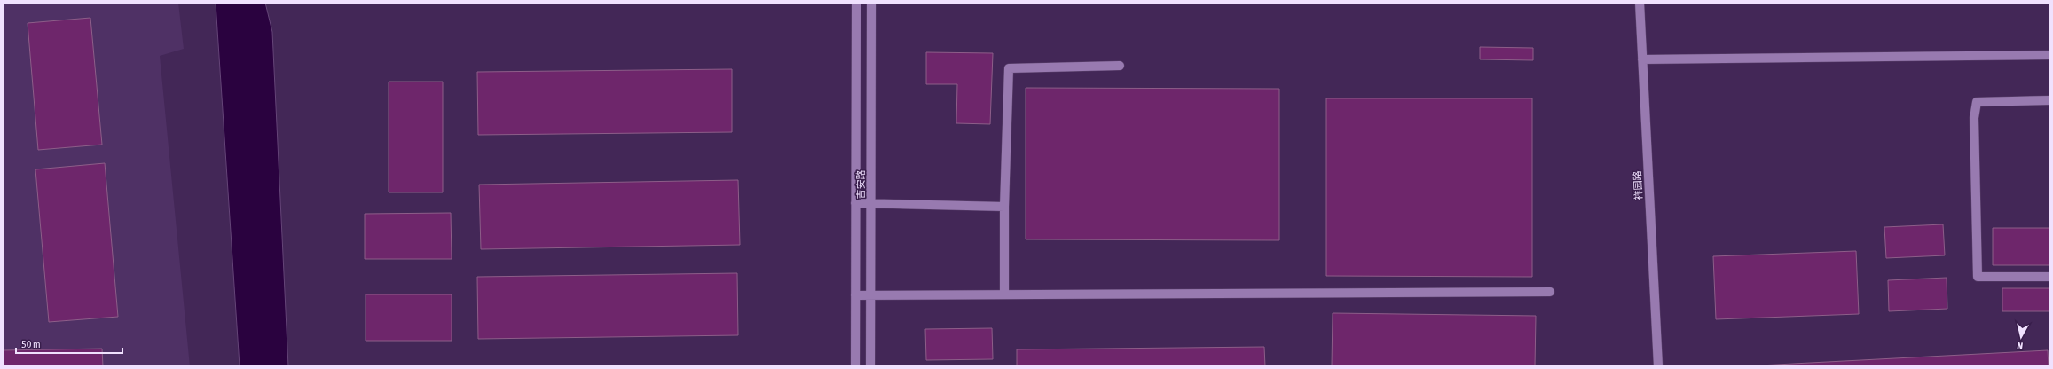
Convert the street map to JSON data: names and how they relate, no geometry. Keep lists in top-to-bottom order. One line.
{"streets":{"street":["吉安路","祥园路"]},"scale_bar":"50 m","north":"bottom"}
